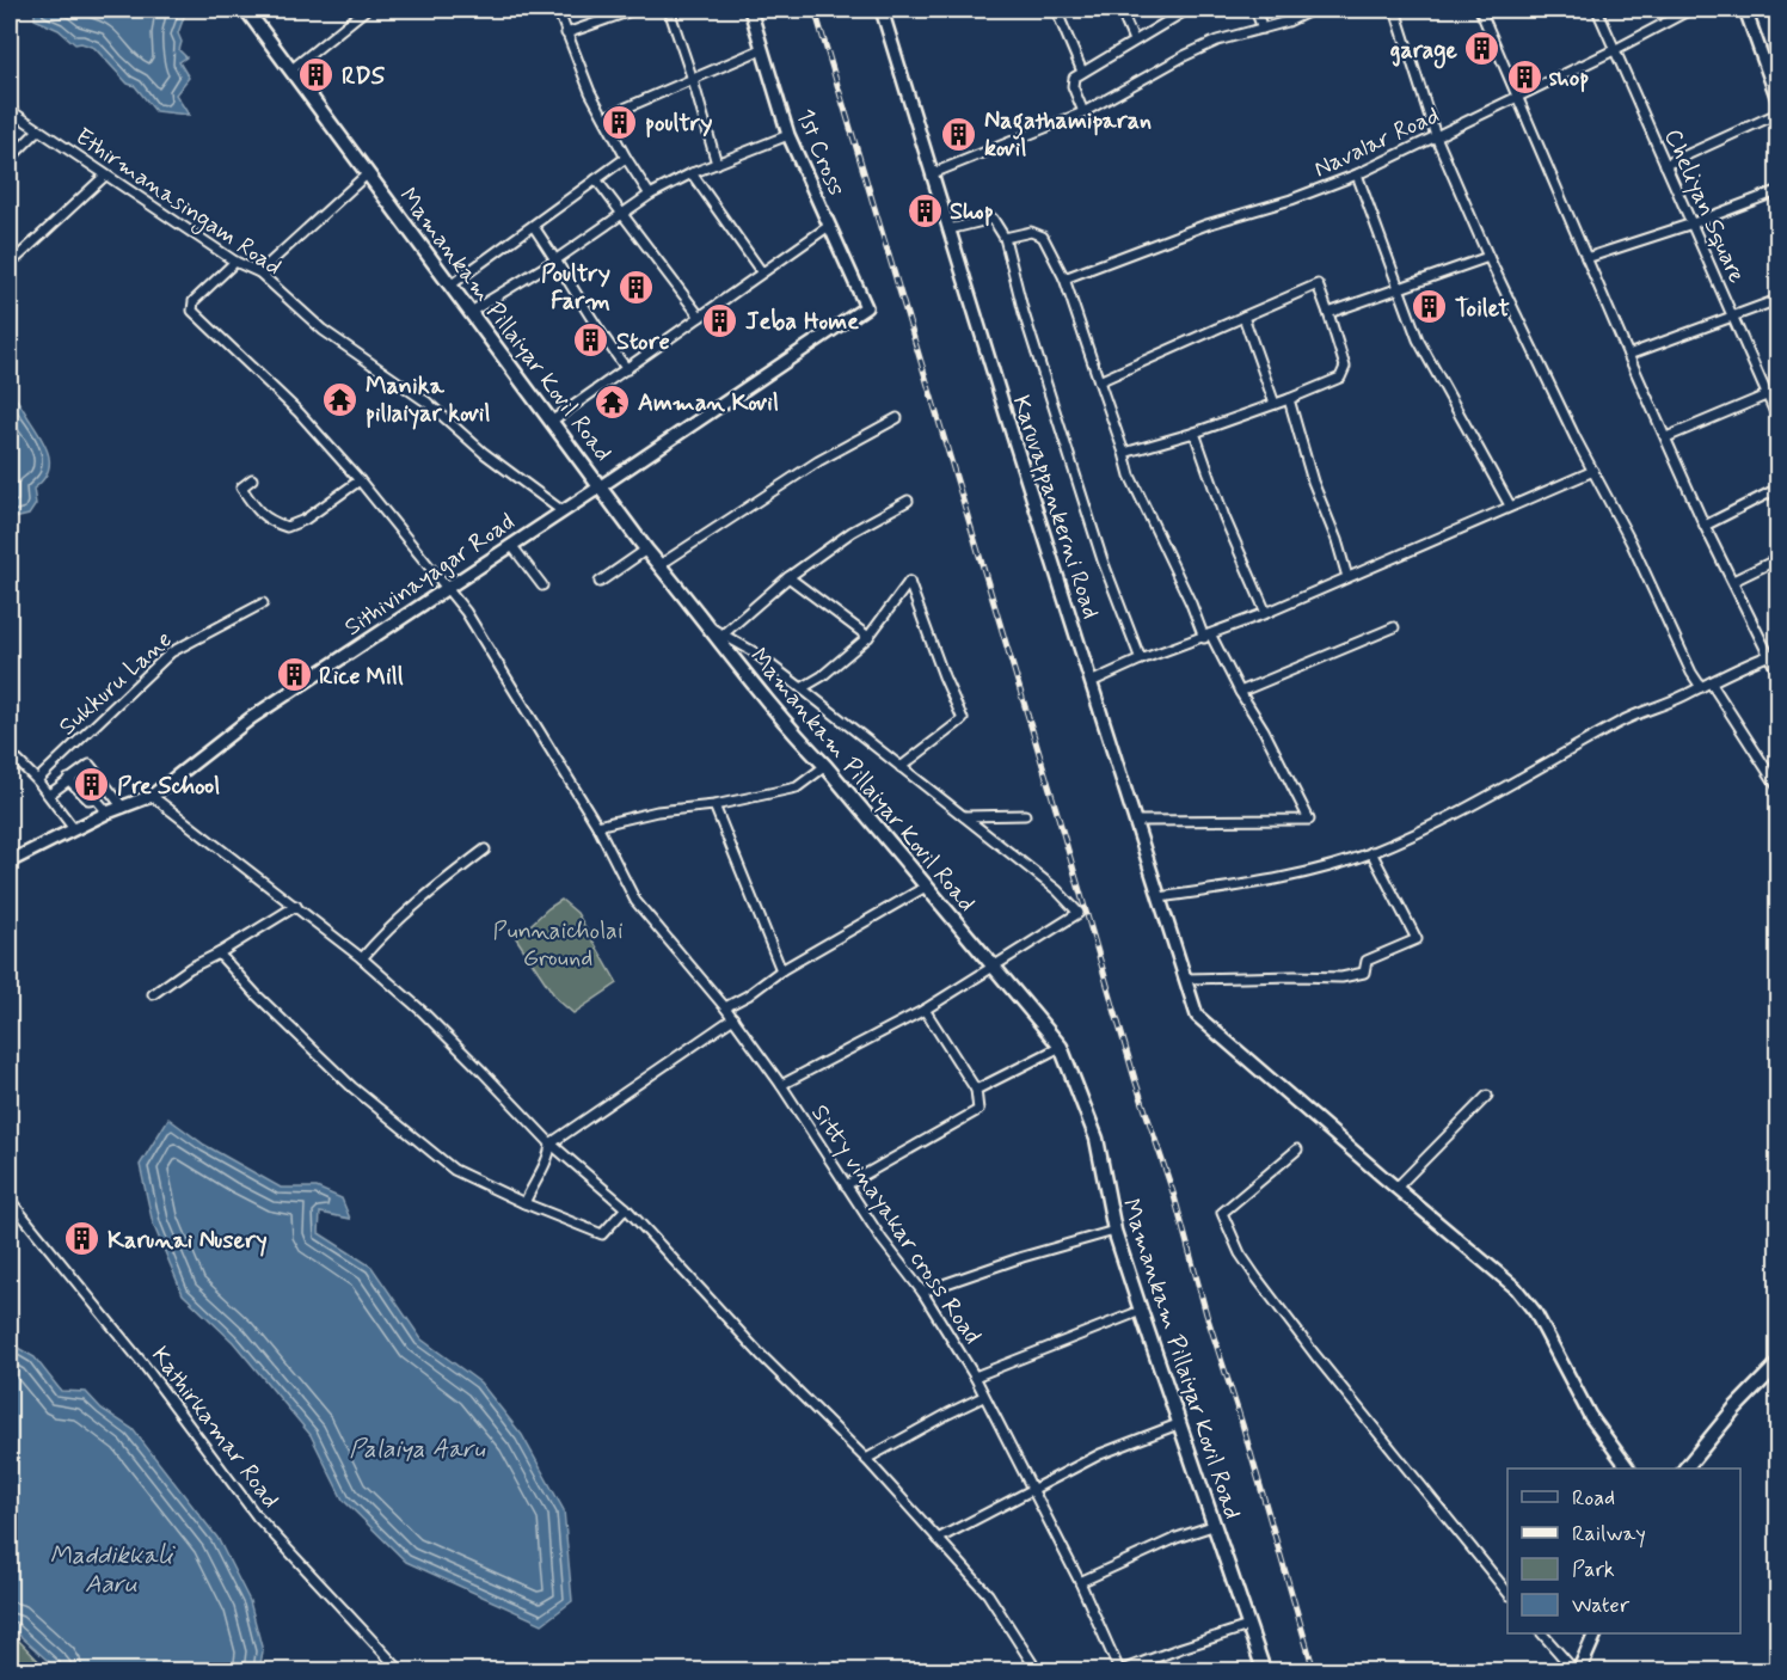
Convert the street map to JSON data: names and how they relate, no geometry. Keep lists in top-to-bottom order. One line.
{"streets":{"main road":["Mamankam Pillaiyar Kovil Road"],"street":["Navalar Road","1st Cross","Ethirmanasingam Road","Cheliyan Square","Karuvappankerni Road","Sithivinayagar Road","Sukkuru Lane","Sitty vinayakar cross Road","Kathirkamar Road"]},"crossings":[["Navalar Road","Cheliyan Square"],["1st Cross","Sithivinayagar Road"],["Ethirmanasingam Road","Sithivinayagar Road"],["Mamankam Pillaiyar Kovil Road","Sithivinayagar Road"],["Sithivinayagar Road","Sitty vinayakar cross Road"]],"water":["Palaiya Aaru","Maddikkali Aaru"],"parks":["Punnaicholai Ground"],"places":{"building":["garage","RDS","shop","poultry","Nagathamiparan kovil","Shop","Poultry Farm","Toilet","Jeba Home","Store","Rice Mill","Pre School","Karunai Nusery"],"temple":["Manika pillaiyar kovil","Amman Kovil"]},"legend":["Road","Railway","Park","Water"]}
